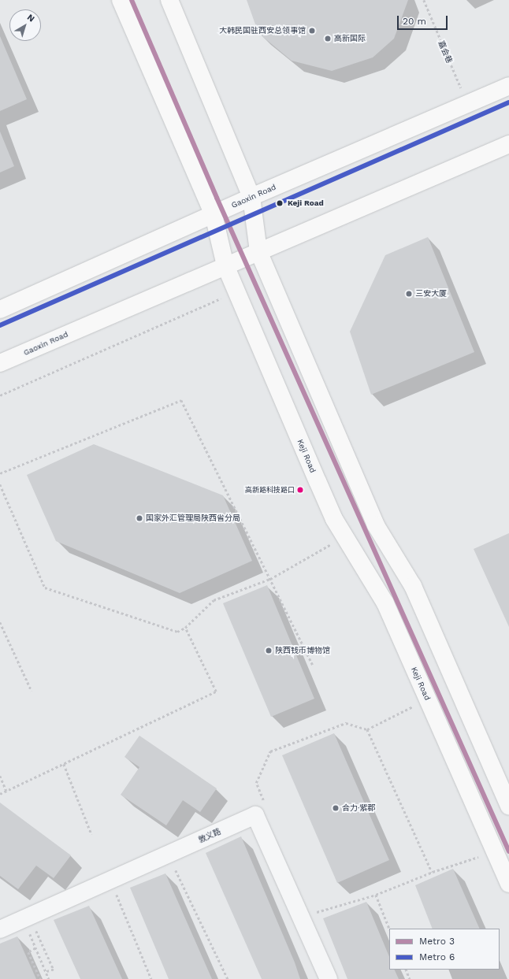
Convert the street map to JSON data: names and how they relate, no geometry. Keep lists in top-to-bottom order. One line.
{"streets":{"main road":["Gaoxin Road","Keji Road"],"street":["敦义路"],"path":["嘉会巷"]},"crossings":[["嘉会巷","Gaoxin Road"],["Gaoxin Road","Keji Road"]],"places":["大韩民国驻西安总领事馆","高新国际","Keji Road","三安大厦","高新路科技路口","国家外汇管理局陕西省分局","陕西钱币博物馆","合力·紫郡"],"lines":["metro line 3","metro line 6"],"legend":["Metro 3","Metro 6"],"scale_bar":"20 m","north":"top right"}
